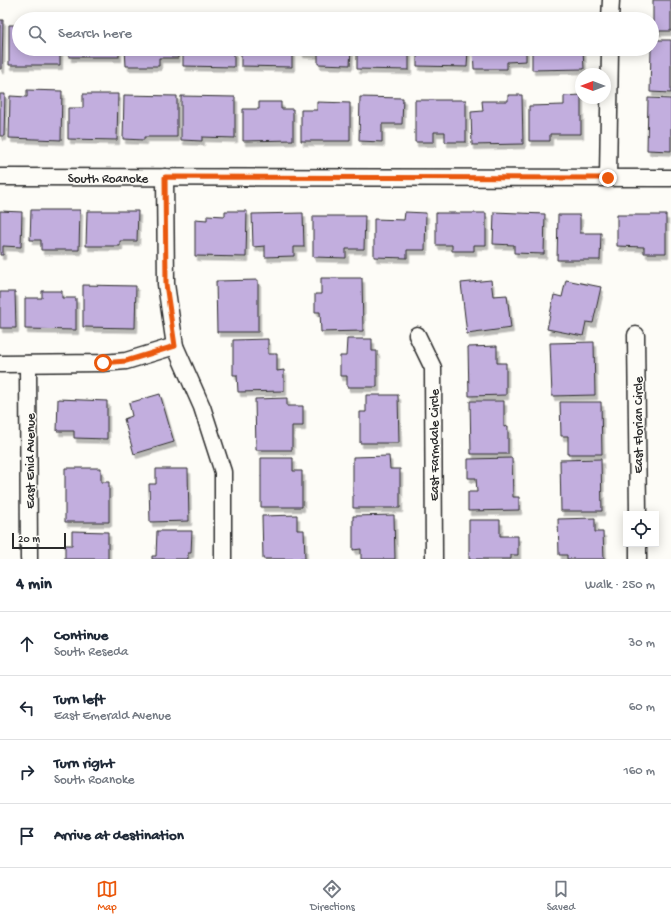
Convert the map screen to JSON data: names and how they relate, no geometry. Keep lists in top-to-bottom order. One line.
{"streets":{"street":["South Roanoke","East Florian Circle","East Farmdale Circle","East Enid Avenue"]},"scale_bar":"20 m","north":"left","page":{"search":"Search here","scale":"20 m","heading":["4 min","Walk · 250 m"],"list":[["Continue","South Reseda","30 m"],["Turn left","East Emerald Avenue","60 m"],["Turn right","South Roanoke","160 m"],"Arrive at destination"],"nav":["Map","Directions","Saved"]}}
